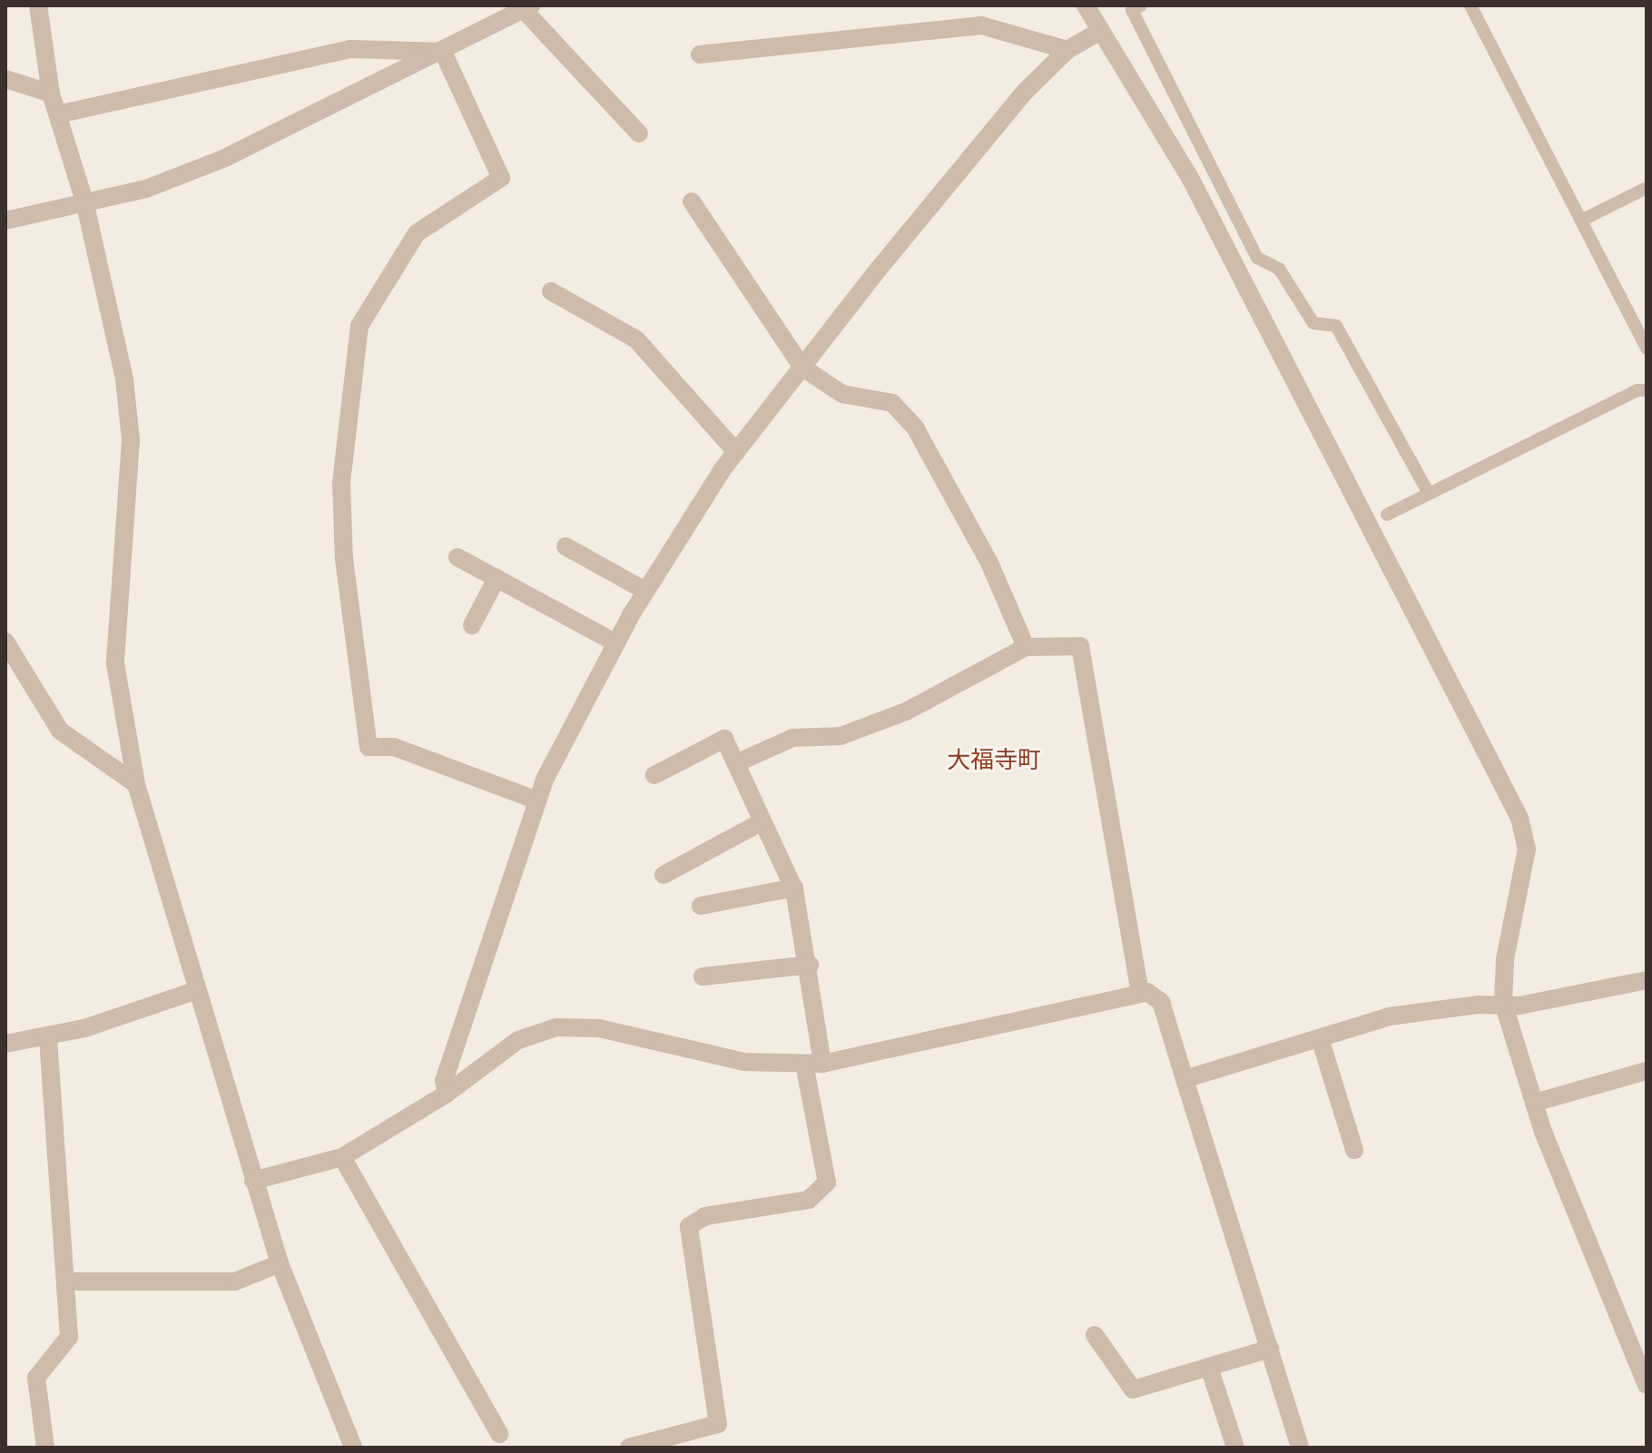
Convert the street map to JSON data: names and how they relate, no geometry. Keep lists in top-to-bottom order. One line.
{"districts":["大福寺町"]}
